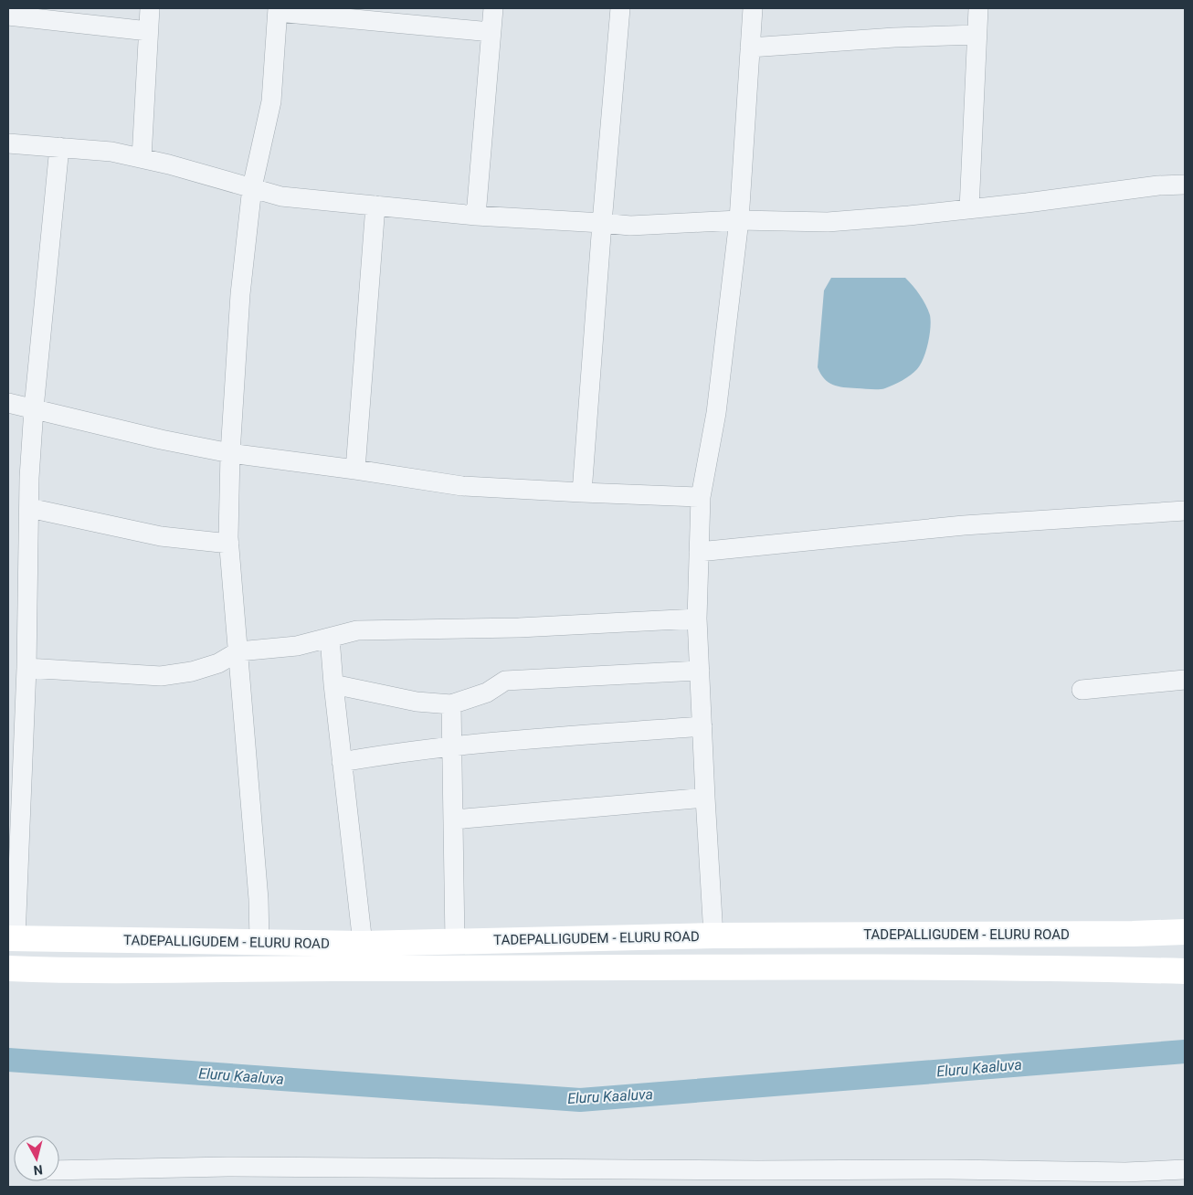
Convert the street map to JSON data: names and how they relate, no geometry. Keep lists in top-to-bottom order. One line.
{"streets":{"main road":["TADEPALLIGUDEM - ELURU ROAD"]},"water":["Eluru Kaaluva"],"north":"bottom"}
